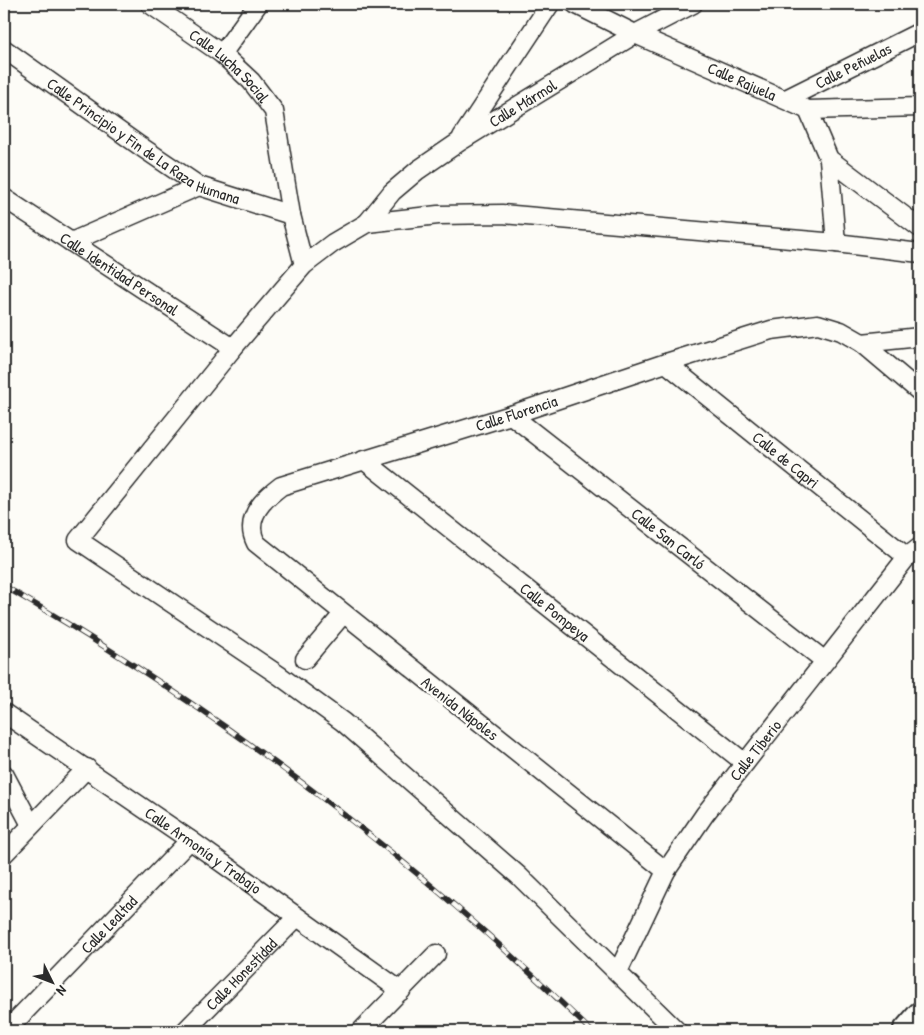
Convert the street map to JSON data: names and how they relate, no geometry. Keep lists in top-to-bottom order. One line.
{"streets":{"street":["Calle Peñuelas","Calle Lucha Social","Calle Rajuela","Calle Mármol","Calle Principio y Fin de La Raza Humana","Calle Identidad Personal","Calle Florencia","Calle de Capri","Calle San Carló","Calle Pompeya","Avenida Nápoles","Calle Tiberio","Calle Armonía y Trabajo","Calle Lealtad","Calle Honestidad"]},"crossings":[["Calle Peñuelas","Calle Rajuela"],["Calle Lucha Social","Calle Principio y Fin de La Raza Humana"],["Calle Rajuela","Calle Mármol"],["Calle Florencia","Calle de Capri"],["Calle Florencia","Calle San Carló"],["Calle Florencia","Calle Pompeya"],["Calle Florencia","Avenida Nápoles"],["Calle de Capri","Calle Tiberio"],["Calle San Carló","Calle Tiberio"],["Calle Pompeya","Calle Tiberio"],["Avenida Nápoles","Calle Tiberio"],["Calle Armonía y Trabajo","Calle Lealtad"],["Calle Armonía y Trabajo","Calle Honestidad"]],"north":"bottom right"}
